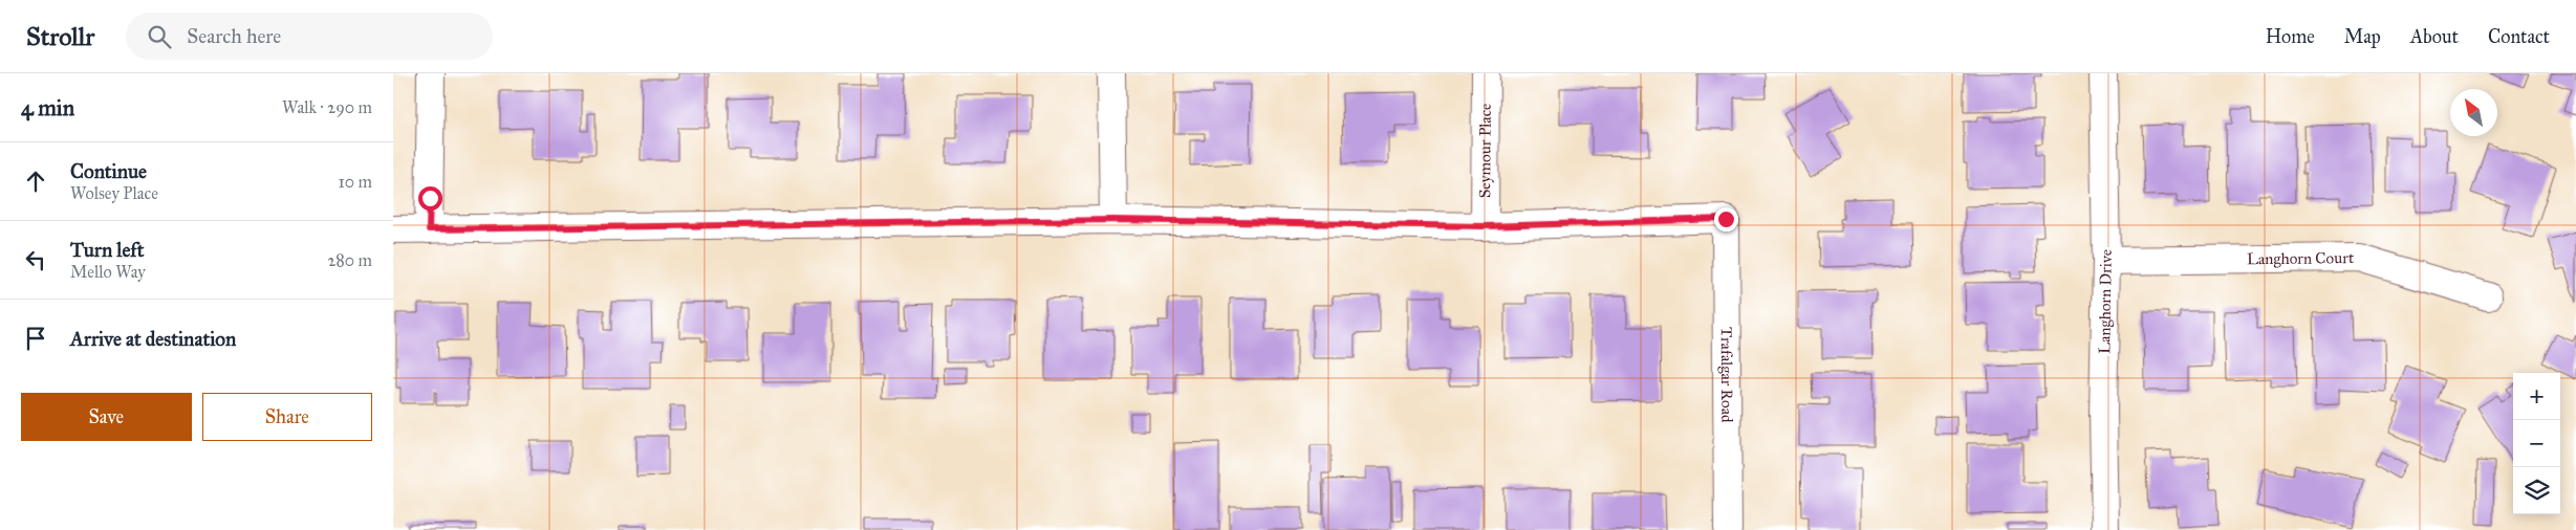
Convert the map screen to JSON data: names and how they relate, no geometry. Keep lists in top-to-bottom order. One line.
{"streets":{"street":["Seymour Place","Langhorn Court","Langhorn Drive","Trafalgar Road"]},"crossings":[["Seymour Place","Trafalgar Road"],["Langhorn Court","Langhorn Drive"]],"north":"top left","page":{"header":"Strollr","search":"Search here","nav":["Home","Map","About","Contact"],"heading":["4 min","Walk · 290 m"],"list":[["Continue","Wolsey Place","10 m"],["Turn left","Mello Way","280 m"],"Arrive at destination"],"map_buttons":["+","−"],"buttons":["Save","Share"]}}
